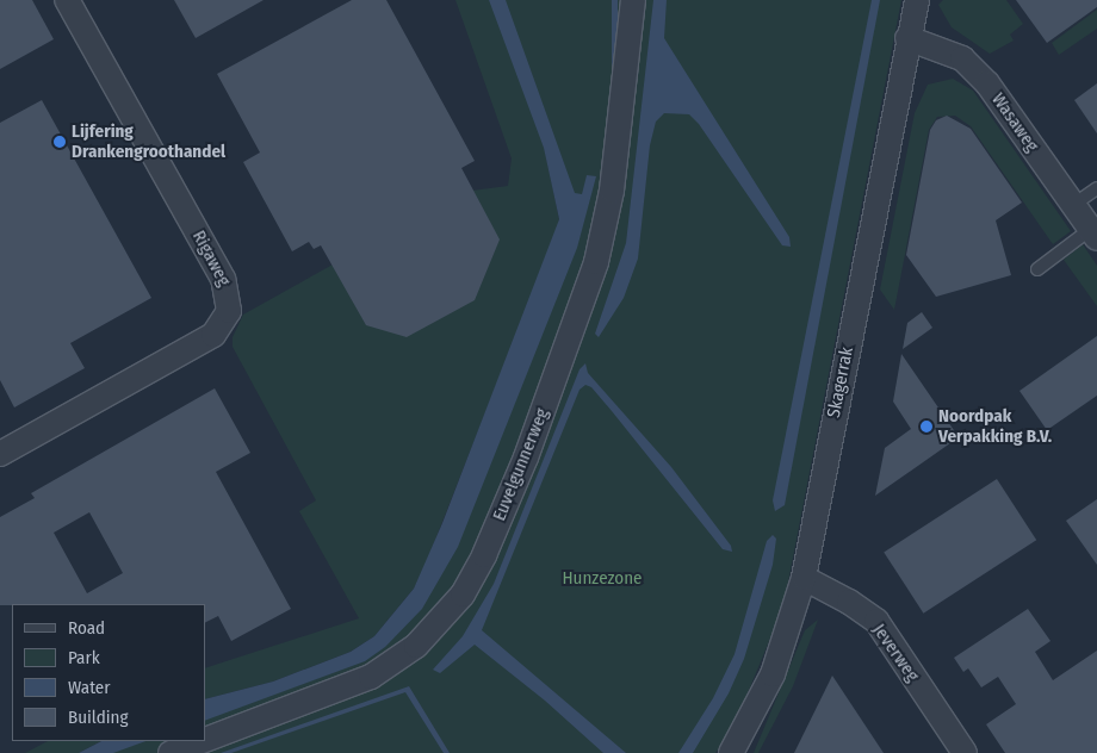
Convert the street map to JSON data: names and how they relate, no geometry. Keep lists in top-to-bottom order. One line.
{"streets":{"street":["Wasaweg","Rigaweg","Skagerrak","Euvelgunnerweg","Jeverweg"]},"crossings":[["Wasaweg","Skagerrak"],["Skagerrak","Jeverweg"]],"parks":["Hunzezone"],"places":["Lijfering Drankengroothandel","Noordpak Verpakking B.V."],"legend":["Road","Park","Water","Building"]}
